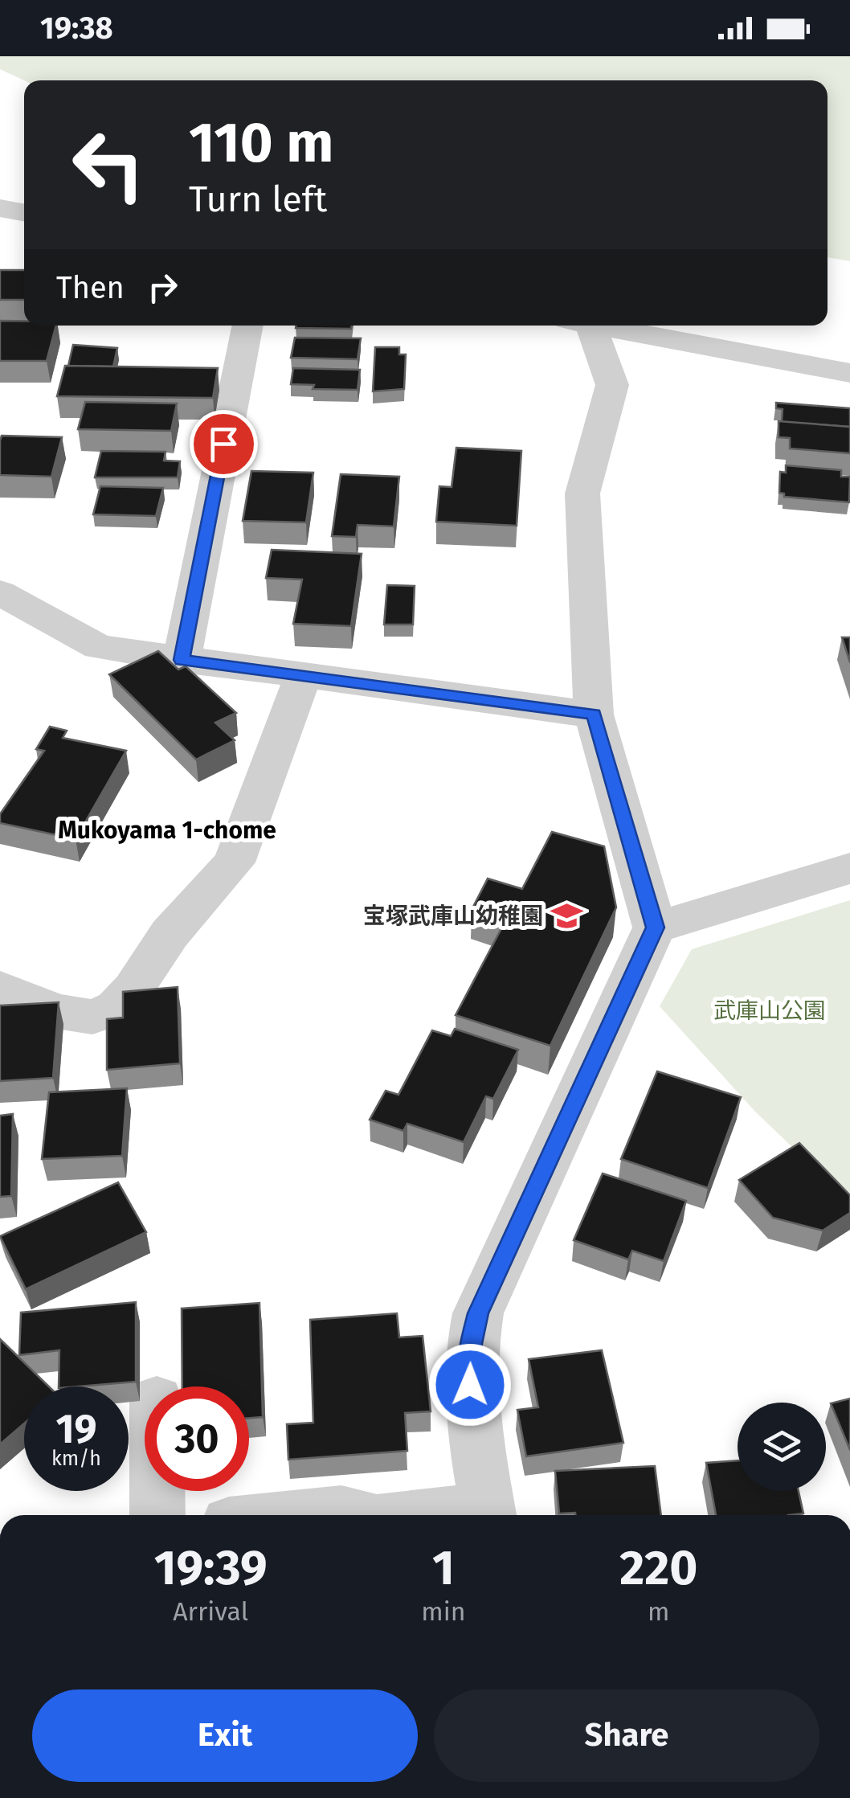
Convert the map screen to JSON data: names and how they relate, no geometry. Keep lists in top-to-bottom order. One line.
{"districts":["Mukoyama 1-chome"],"parks":["武庫山公園"],"places":{"school or university":["宝塚武庫山幼稚園"]},"page":{"status":"19:38","turn":["110 m","Turn left"],"then":"Then","speed":"19 km/h","limit":"30","eta":["19:39","Arrival","1","min","220","m"],"buttons":["Exit","Share"]}}
